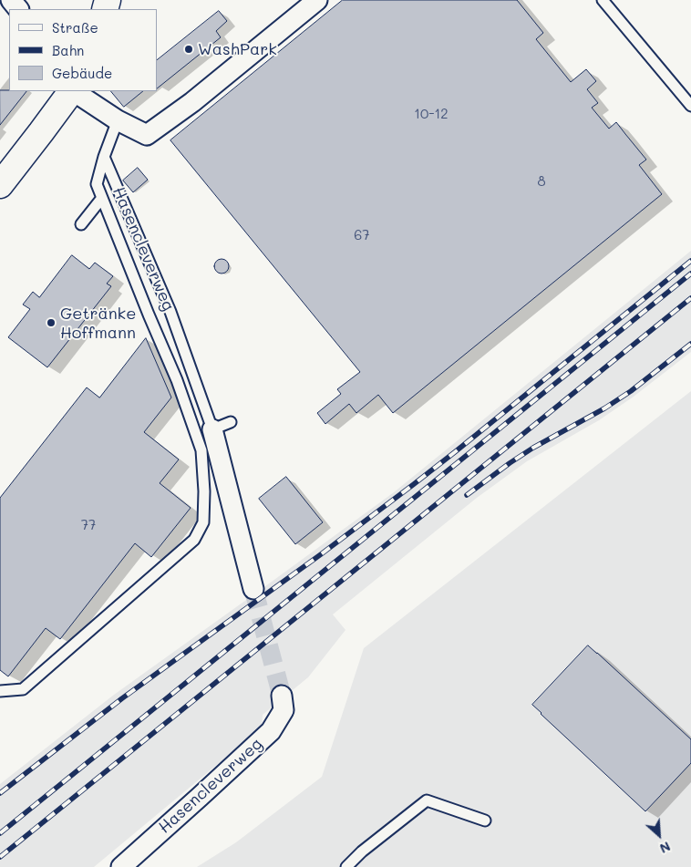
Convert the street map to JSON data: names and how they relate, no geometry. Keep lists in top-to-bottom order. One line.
{"streets":{"street":["Hasencleverweg"]},"places":["WashPark","Getränke Hoffmann"],"house_numbers":["10-12","8","67","77"],"legend":["Straße","Bahn","Gebäude"],"north":"bottom right"}
